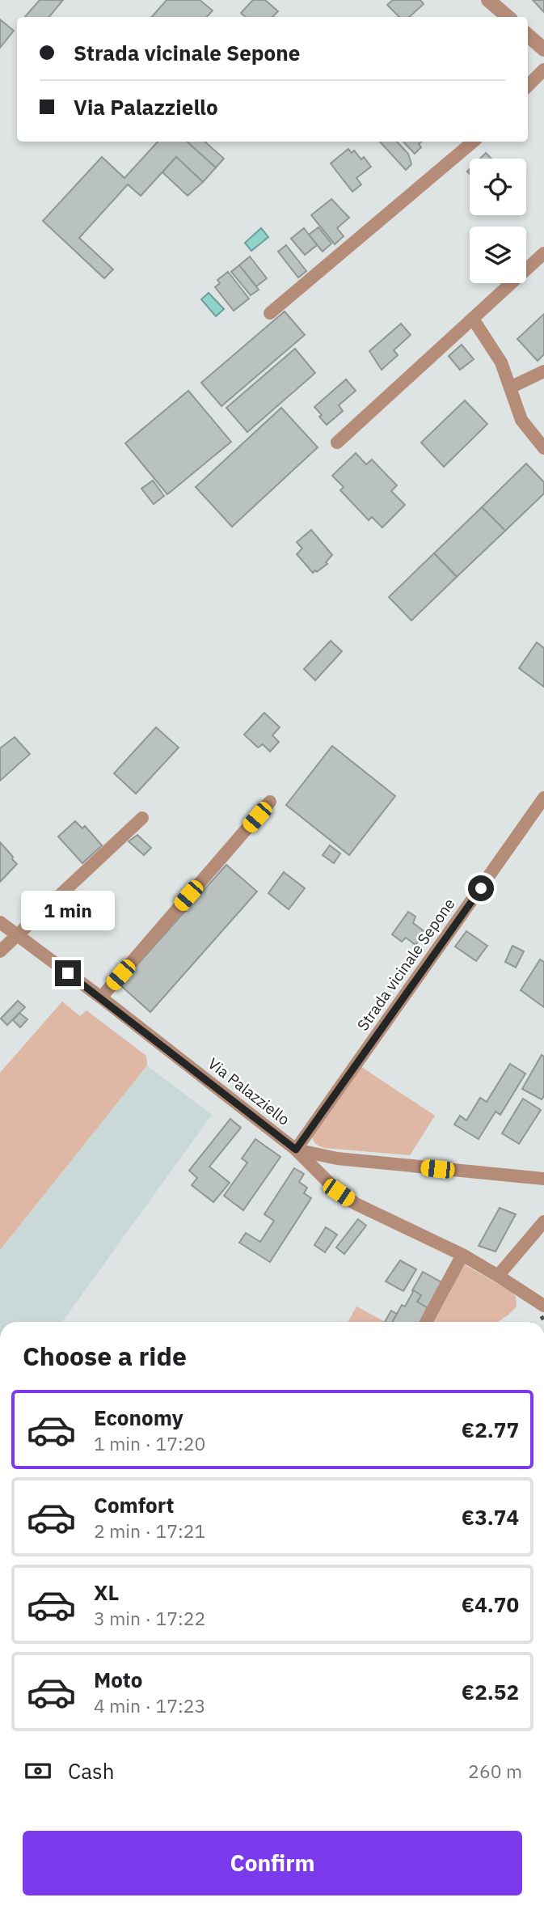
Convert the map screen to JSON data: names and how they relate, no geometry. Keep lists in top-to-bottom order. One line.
{"streets":{"street":["Strada vicinale Sepone","Via Palazziello"]},"crossings":[["Strada vicinale Sepone","Via Palazziello"]],"page":{"banner":["Strada vicinale Sepone","Via Palazziello"],"bubble":"1 min","heading":"Choose a ride","list":[{"name":"Economy","note":"1 min · 17:20","value":"€2.77"},{"name":"Comfort","note":"2 min · 17:21","value":"€3.74"},{"name":"XL","note":"3 min · 17:22","value":"€4.70"},{"name":"Moto","note":"4 min · 17:23","value":"€2.52"}],"pay":["Cash","260 m"],"buttons":"Confirm"}}
